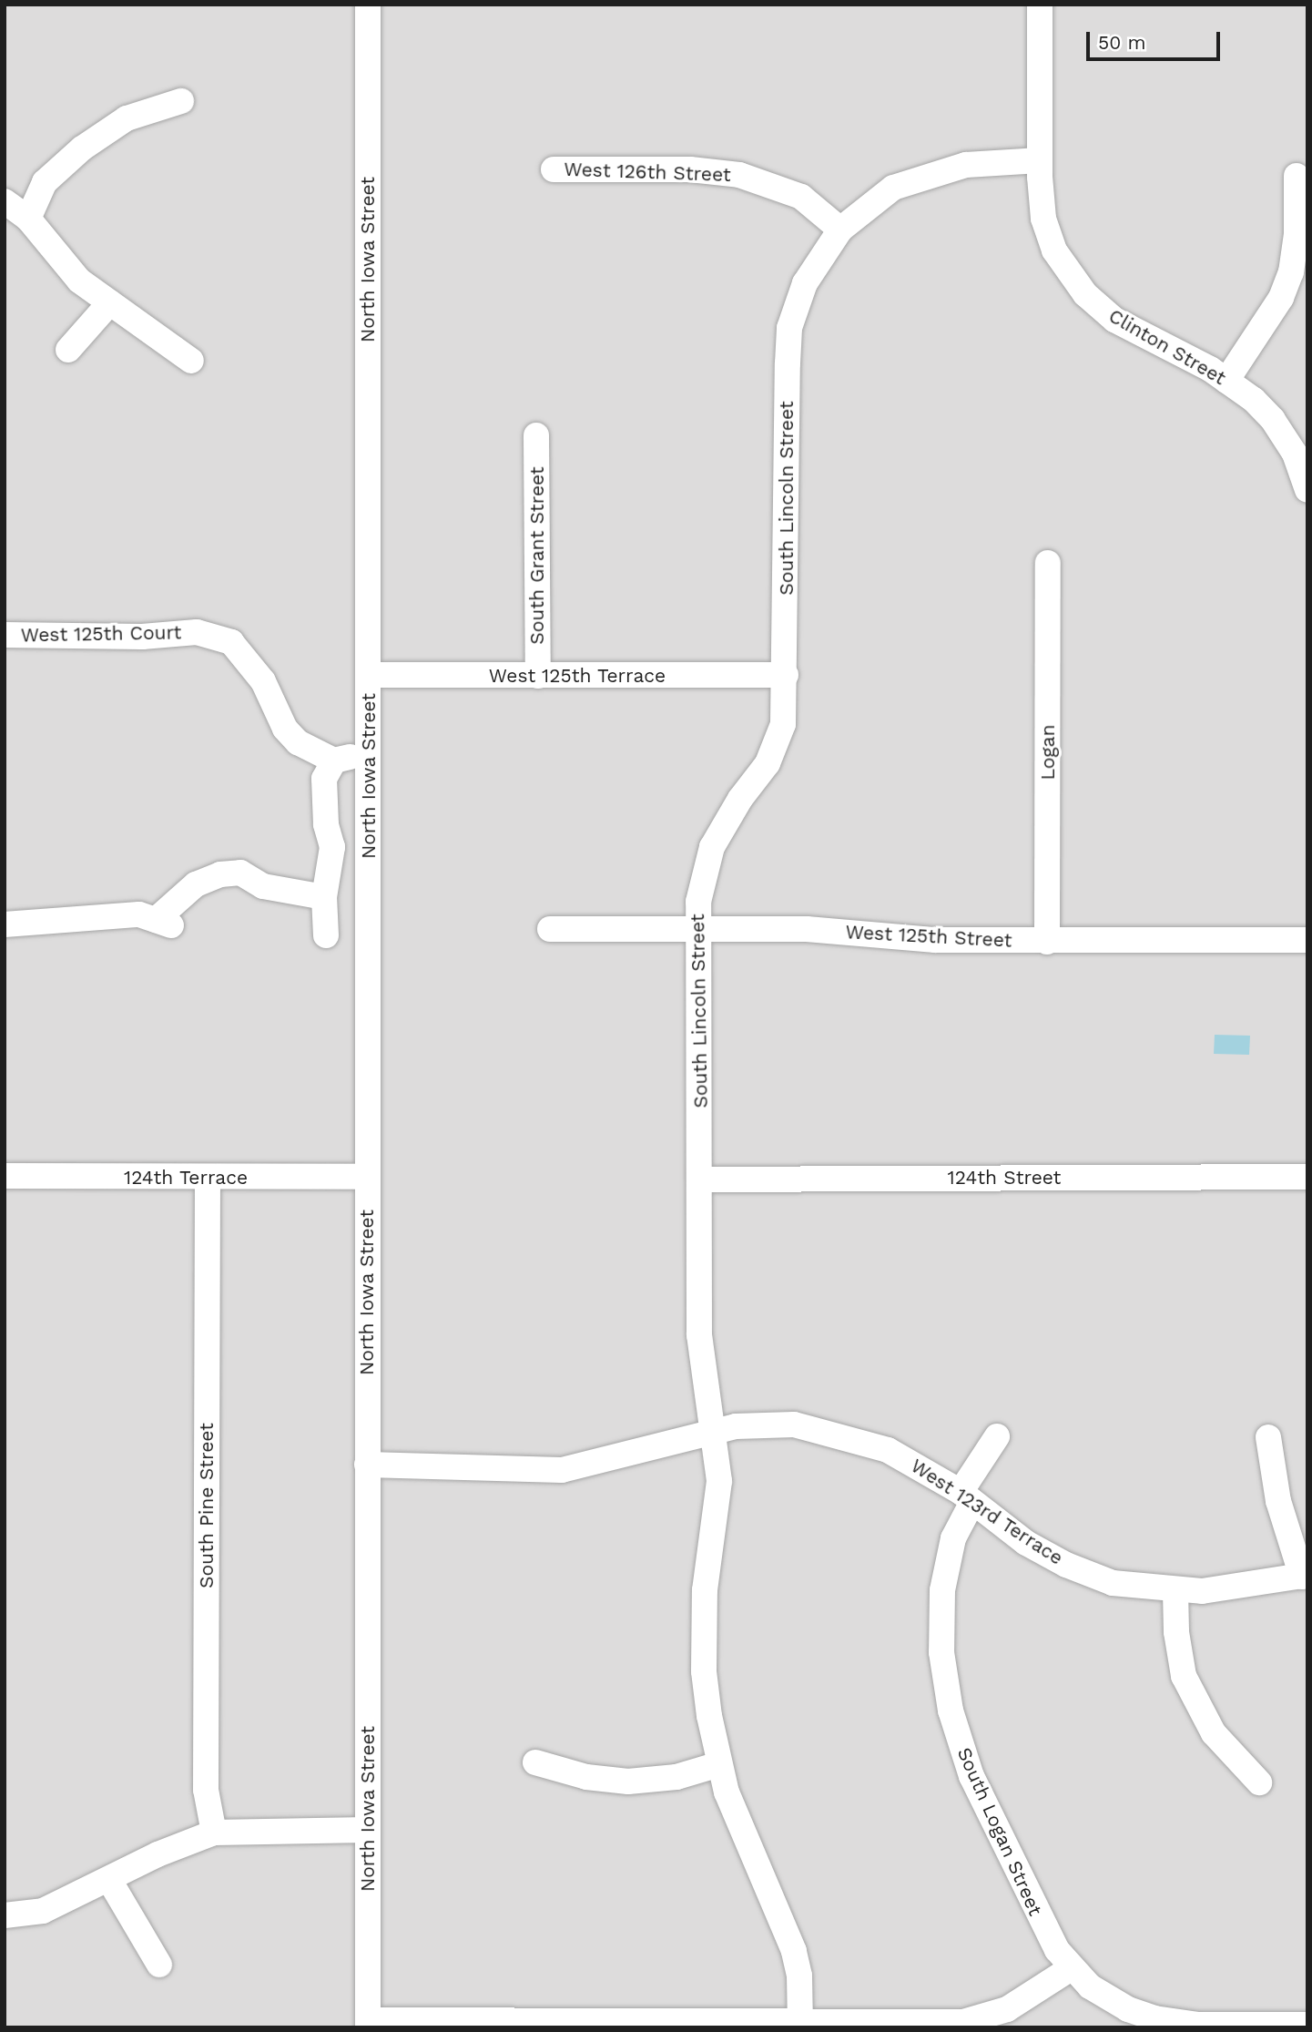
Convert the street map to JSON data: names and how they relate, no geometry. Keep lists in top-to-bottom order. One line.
{"streets":{"street":["West 126th Street","North Iowa Street","Clinton Street","South Lincoln Street","South Grant Street","West 125th Court","West 125th Terrace","Logan","West 125th Street","124th Terrace","124th Street","South Pine Street","West 123rd Terrace","South Logan Street"]},"crossings":[["West 126th Street","South Lincoln Street"],["North Iowa Street","South Lincoln Street"],["North Iowa Street","West 125th Terrace"],["North Iowa Street","124th Terrace"],["North Iowa Street","West 123rd Terrace"],["North Iowa Street","South Logan Street"],["Clinton Street","South Lincoln Street"],["South Lincoln Street","West 125th Terrace"],["South Lincoln Street","West 125th Street"],["South Lincoln Street","124th Street"],["South Lincoln Street","West 123rd Terrace"],["South Grant Street","West 125th Terrace"],["Logan","West 125th Street"],["124th Terrace","South Pine Street"],["West 123rd Terrace","South Logan Street"]],"scale_bar":"50 m"}
